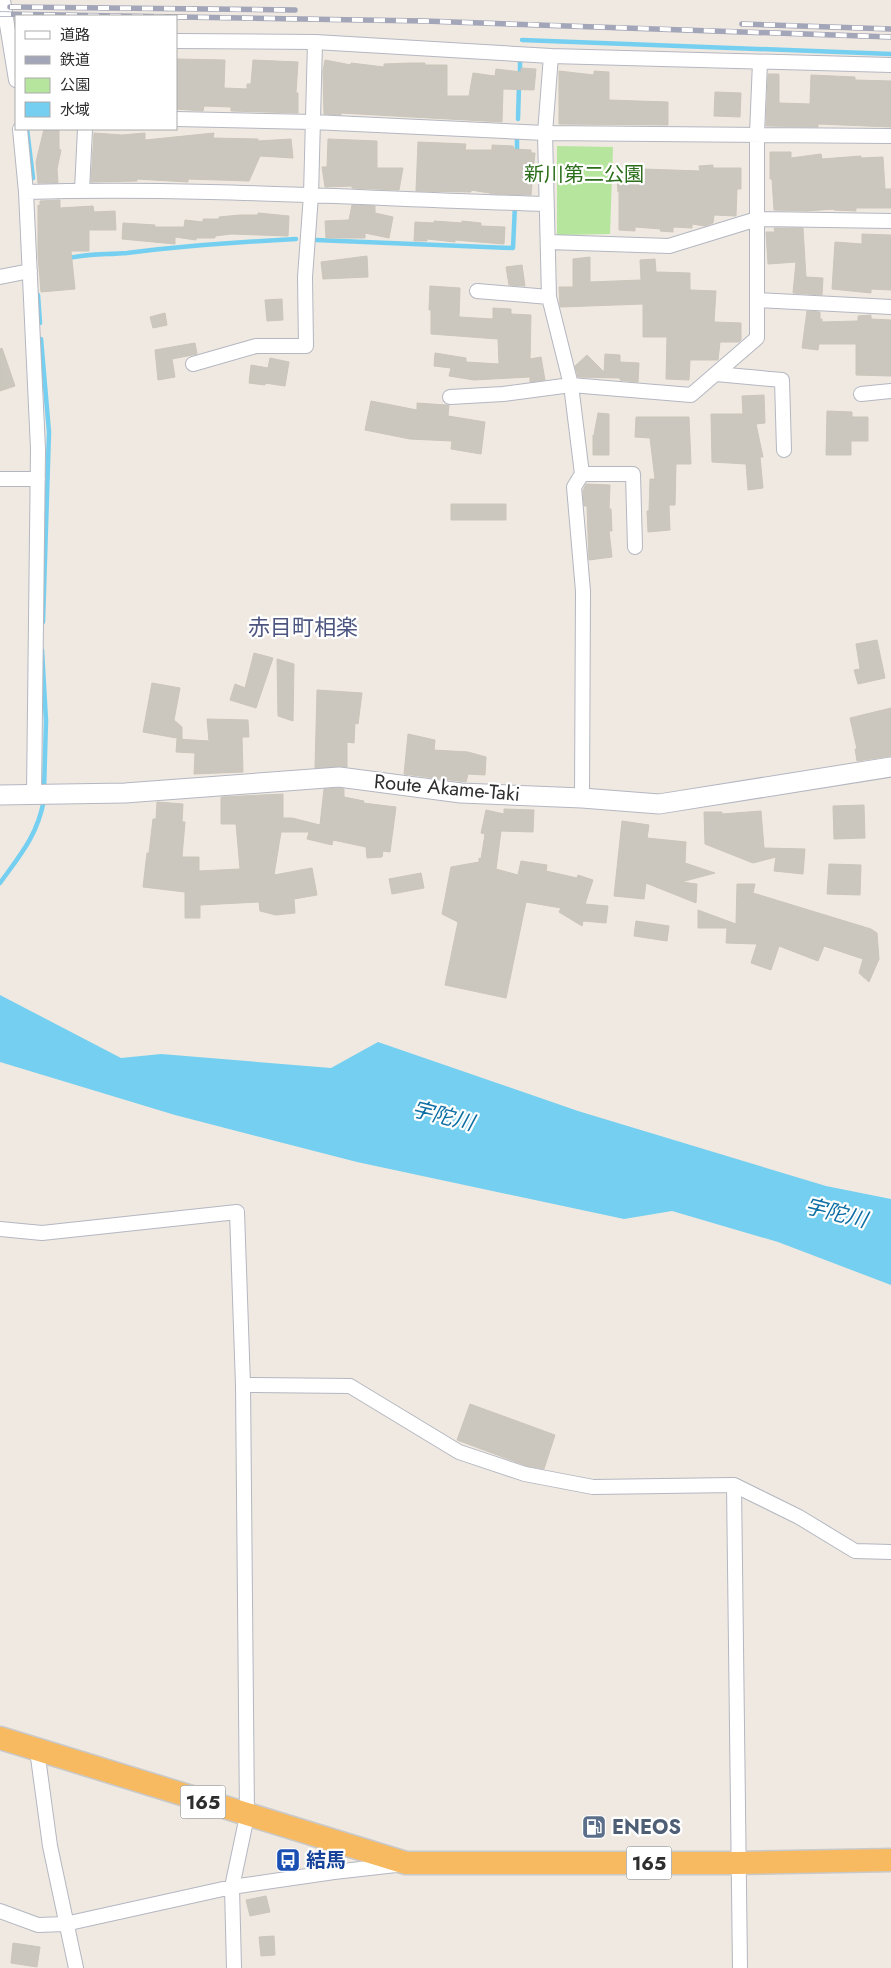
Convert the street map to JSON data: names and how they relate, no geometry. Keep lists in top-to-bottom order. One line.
{"streets":{"highway":["165"],"main road":["Route Akame-Taki"]},"districts":["赤目町相楽"],"water":["宇陀川"],"parks":["新川第二公園"],"places":{"fuel station":["ENEOS"],"bus stop":["結馬"]},"legend":["道路","鉄道","公園","水域"]}
